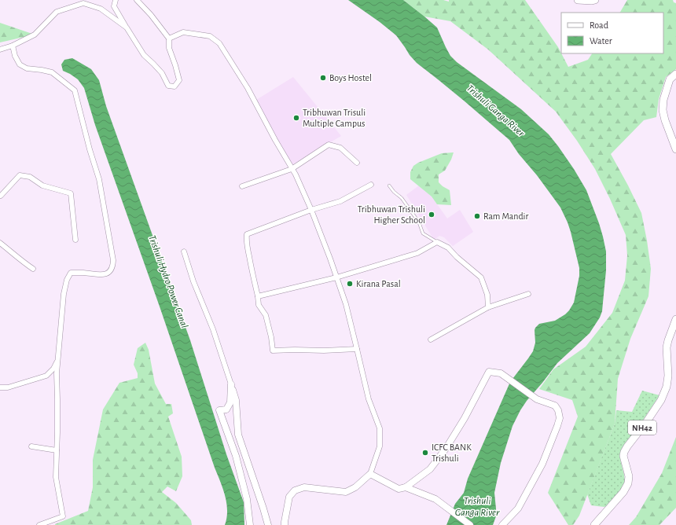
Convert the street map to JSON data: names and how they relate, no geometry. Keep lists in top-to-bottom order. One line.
{"streets":{"main road":["NH42"]},"water":["Trishuli Ganga River","Trishuli Hydro Power Canal"],"places":["Boys Hostel","Tribhuwan Trisuli Multiple Campus","Tribhuwan Trishuli Higher School","Ram Mandir","Kirana Pasal","ICFC BANK Trishuli"],"legend":["Road","Water"]}
